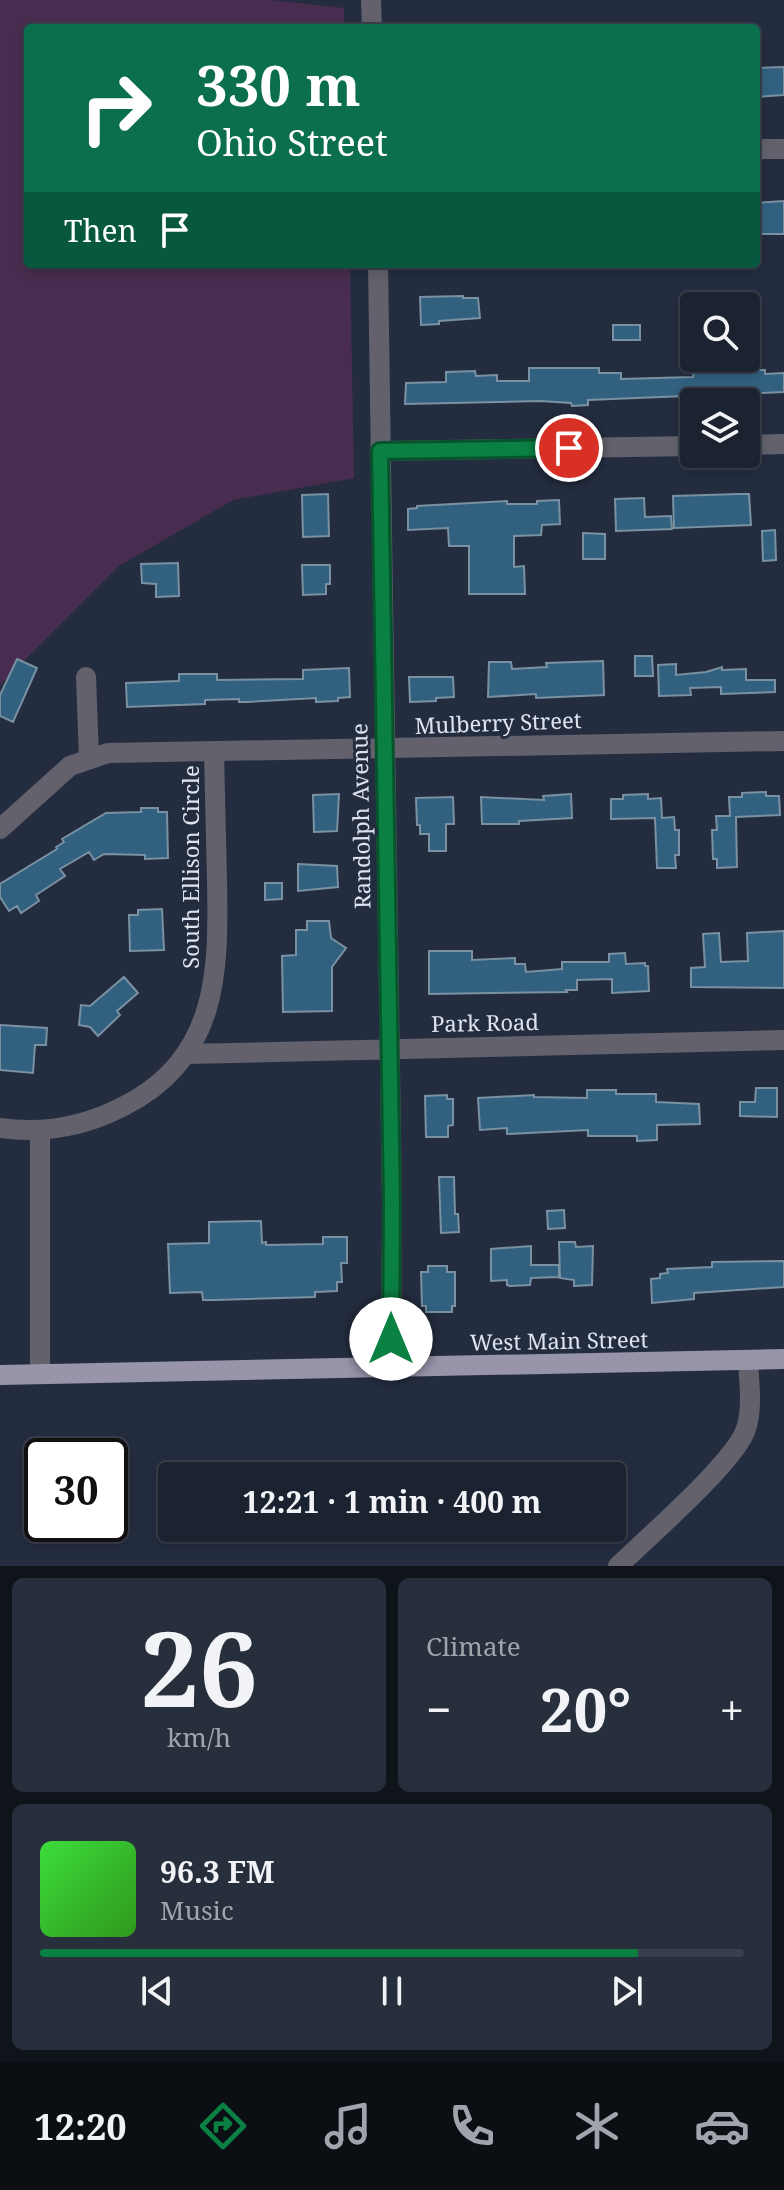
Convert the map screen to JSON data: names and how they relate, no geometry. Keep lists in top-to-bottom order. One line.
{"streets":{"main road":["West Main Street"],"street":["Mulberry Street","Randolph Avenue","South Ellison Circle","Park Road"]},"crossings":[["Mulberry Street","Randolph Avenue"],["Mulberry Street","South Ellison Circle"],["Randolph Avenue","Park Road"],["Randolph Avenue","West Main Street"],["South Ellison Circle","Park Road"]],"page":{"turn":["330 m","Ohio Street"],"then":"Then","limit":"30","trip":"12:21 · 1 min · 400 m","tile":[["26","km/h"],"Climate"],"heat":["−","20°","+"],"song":["96.3 FM","Music"],"tabs":"12:20"}}
